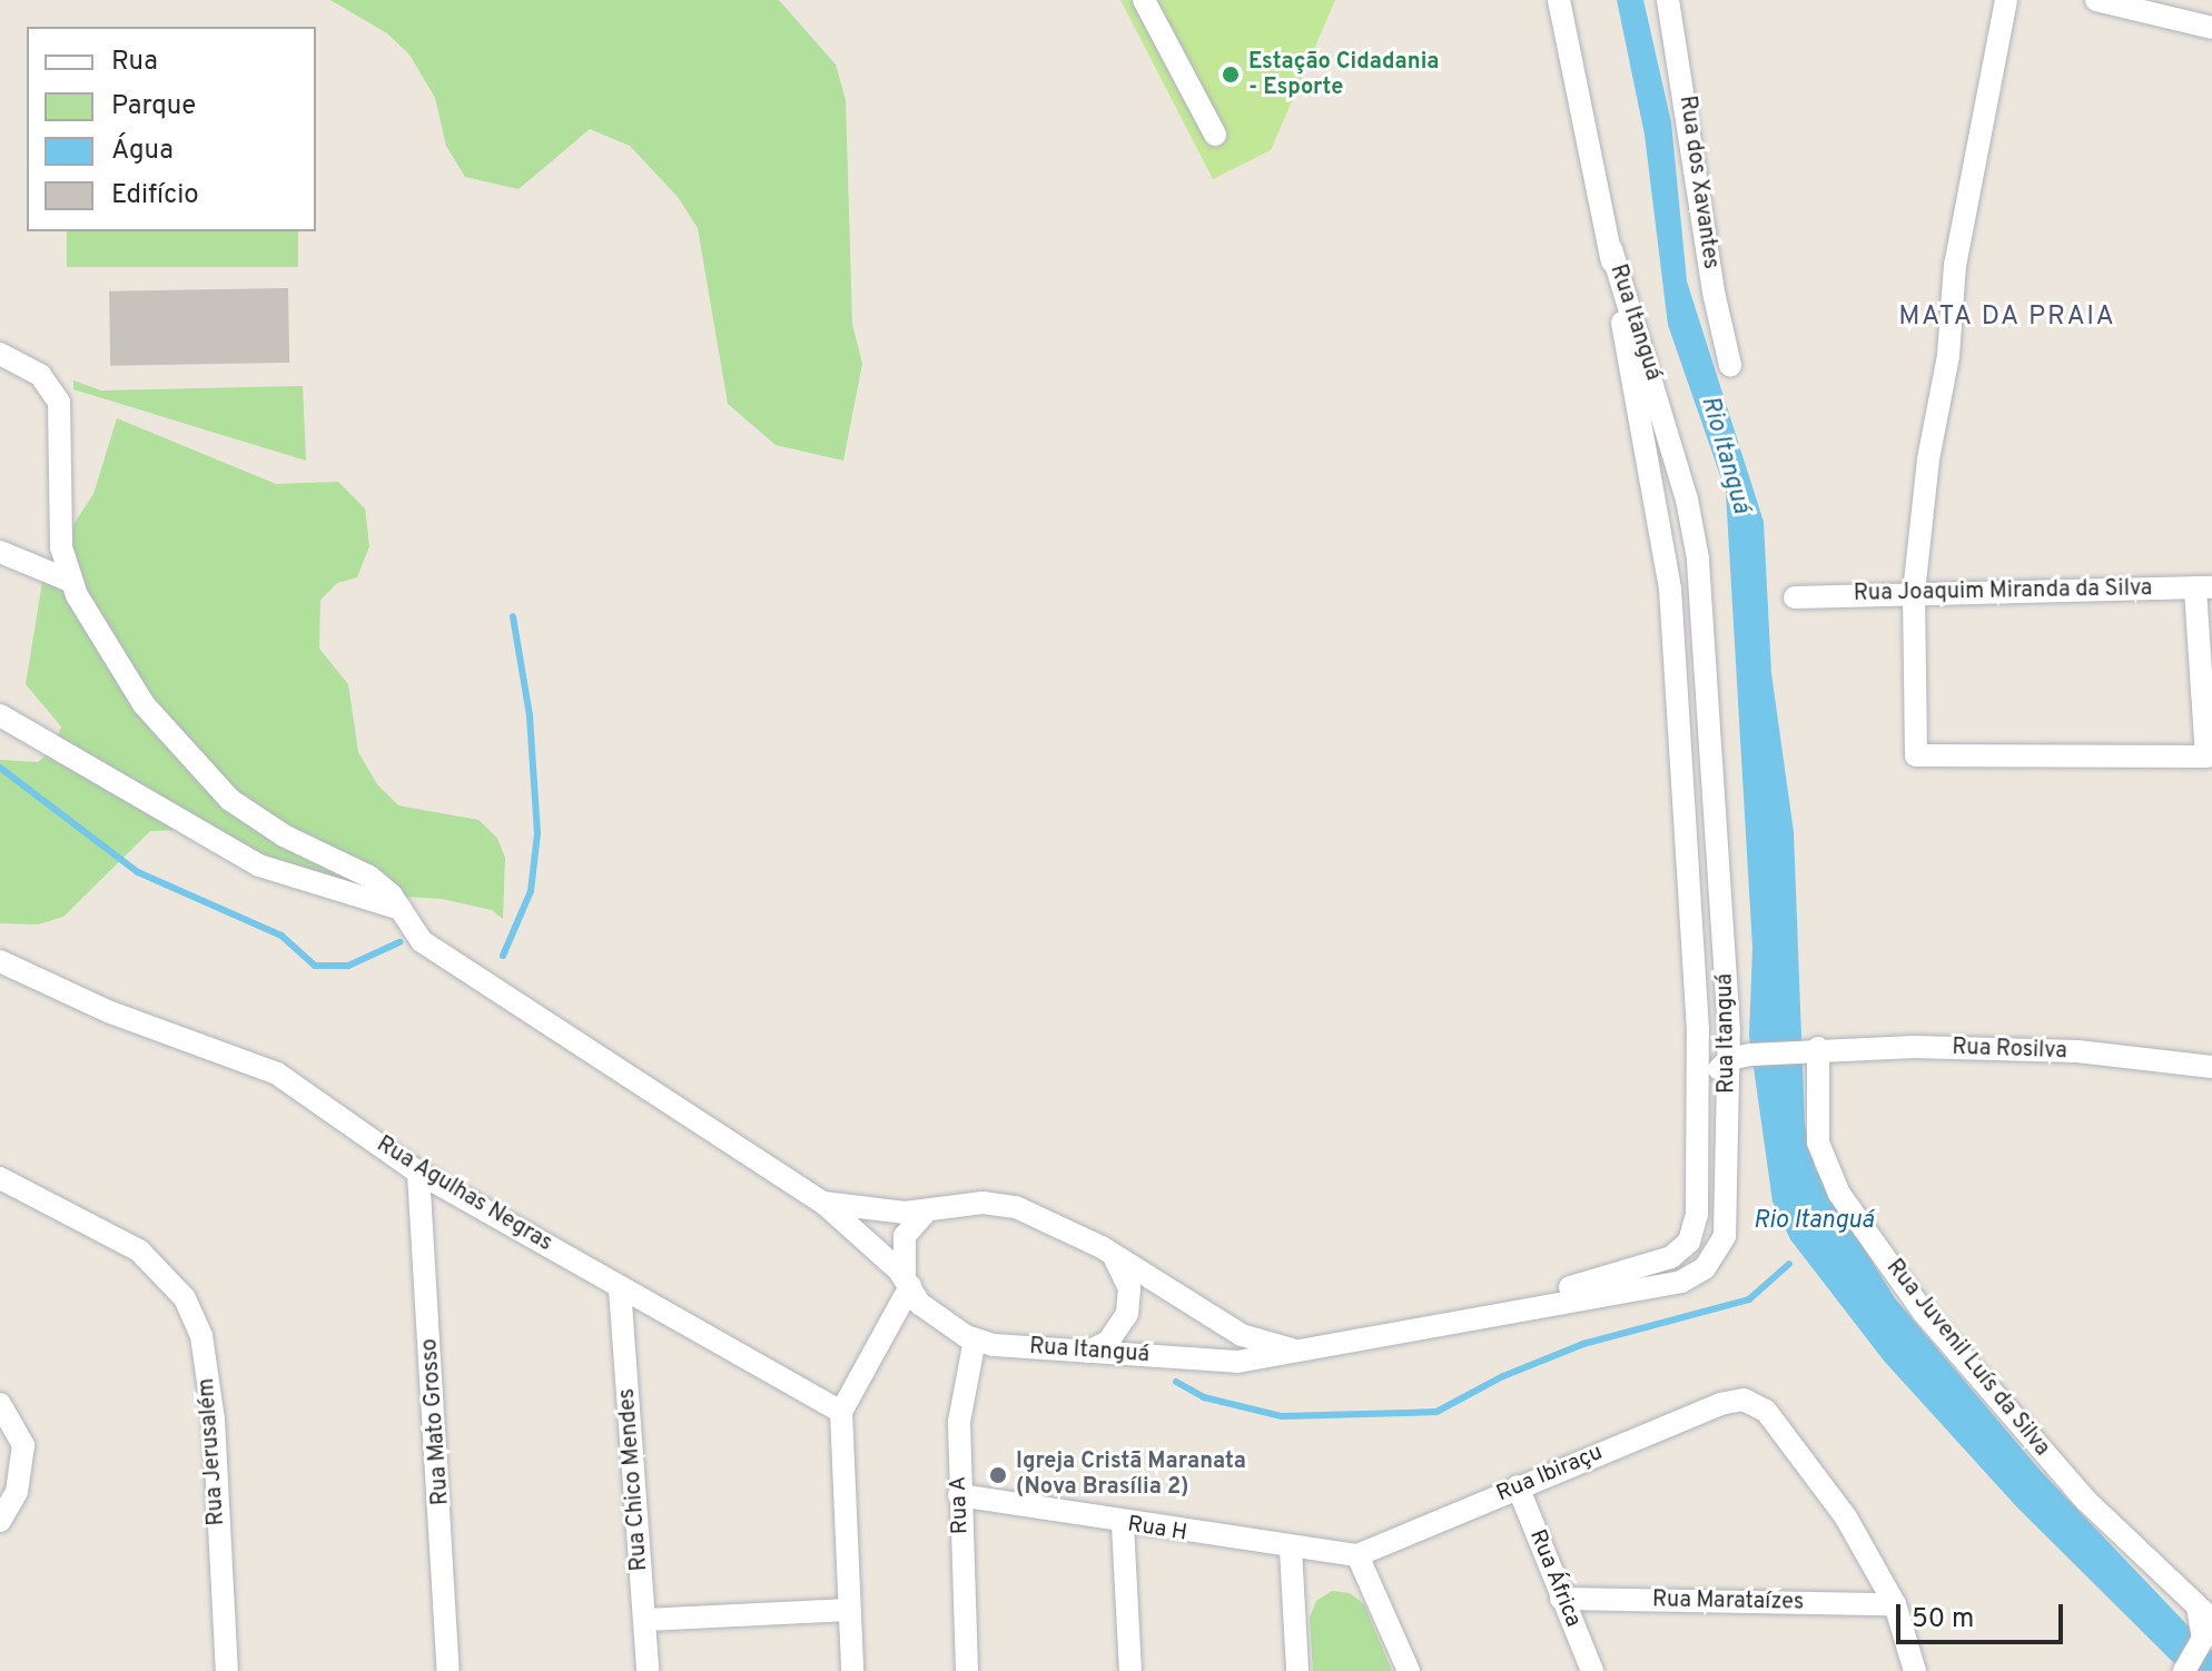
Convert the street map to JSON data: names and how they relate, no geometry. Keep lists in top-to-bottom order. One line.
{"streets":{"street":["Rua dos Xavantes","Rua Itanguá","Rua Joaquim Miranda da Silva","Rua Rosilva","Rua Agulhas Negras","Rua Juvenil Luís da Silva","Rua Mato Grosso","Rua Jerusalém","Rua Ibiraçu","Rua Chico Mendes","Rua A","Rua H","Rua África","Rua Marataízes"]},"crossings":[["Rua Itanguá","Rua Rosilva"],["Rua Itanguá","Rua A"],["Rua Rosilva","Rua Juvenil Luís da Silva"],["Rua Agulhas Negras","Rua Mato Grosso"],["Rua Agulhas Negras","Rua Chico Mendes"],["Rua Ibiraçu","Rua H"],["Rua Ibiraçu","Rua África"],["Rua Ibiraçu","Rua Marataízes"],["Rua A","Rua H"],["Rua África","Rua Marataízes"]],"districts":["MATA DA PRAIA"],"water":["Rio Itanguá"],"places":["Estação Cidadania - Esporte","Igreja Cristã Maranata (Nova Brasília 2)"],"legend":["Rua","Parque","Água","Edifício"],"scale_bar":"50 m"}
